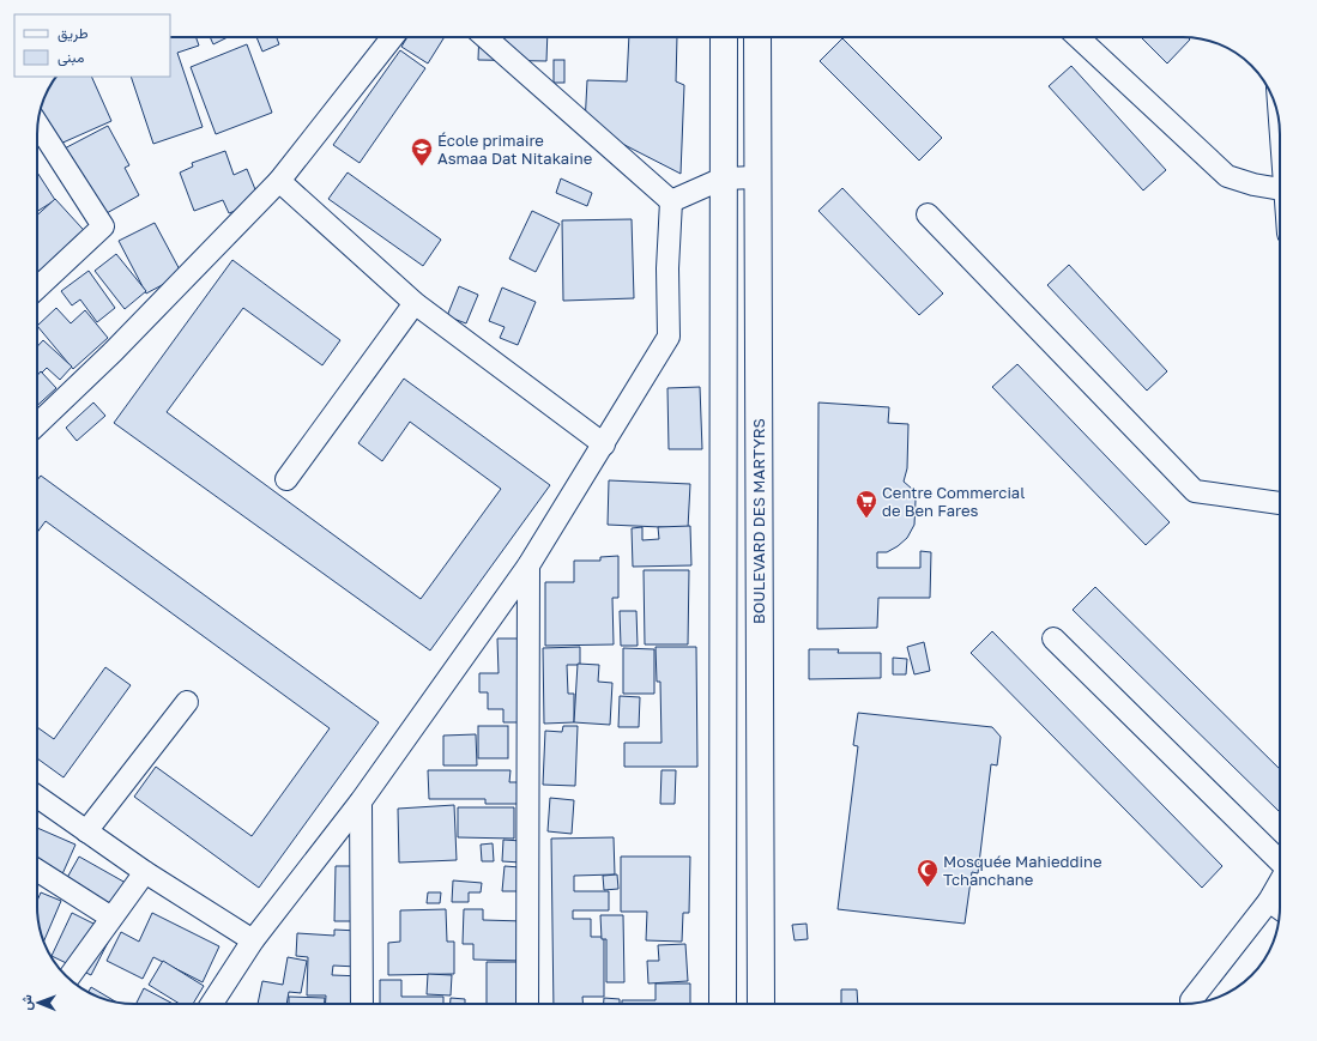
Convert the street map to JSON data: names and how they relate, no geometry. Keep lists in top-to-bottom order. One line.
{"streets":{"highway":["BOULEVARD DES MARTYRS"]},"places":{"school or university":["École primaire Asmaa Dat Nitakaine"],"supermarket":["Centre Commercial de Ben Fares"],"mosque":["Mosquée Mahieddine Tchanchane"]},"legend":["طريق","مبنى"],"north":"left"}
